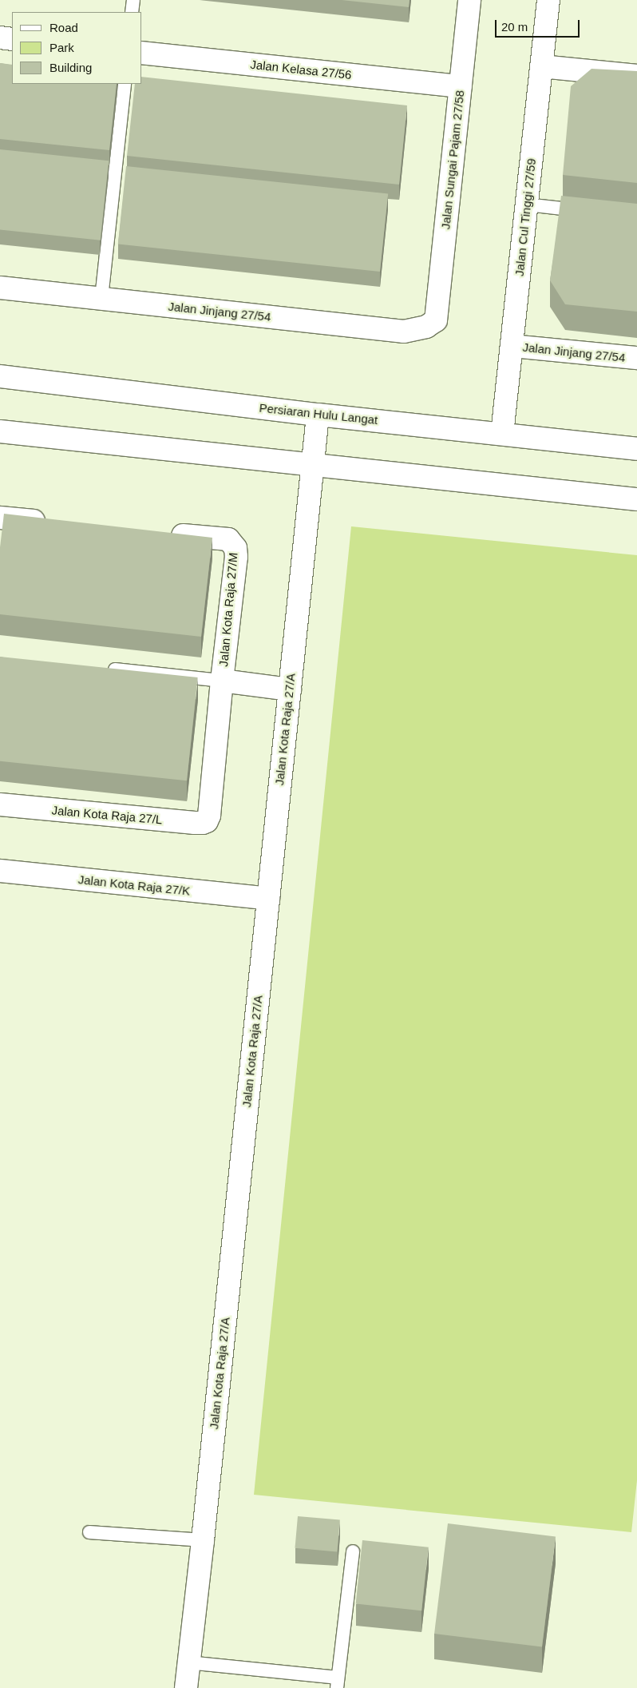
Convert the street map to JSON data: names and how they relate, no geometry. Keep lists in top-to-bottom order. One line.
{"streets":{"street":["Jalan Kelasa 27/56","Jalan Sungai Pajam 27/58","Jalan Cul Tinggi 27/59","Jalan Jinjang 27/54","Persiaran Hulu Langat","Jalan Kota Raja 27/M","Jalan Kota Raja 27/A","Jalan Kota Raja 27/L","Jalan Kota Raja 27/K"]},"crossings":[["Jalan Kelasa 27/56","Jalan Sungai Pajam 27/58"],["Jalan Sungai Pajam 27/58","Jalan Jinjang 27/54"],["Jalan Cul Tinggi 27/59","Jalan Jinjang 27/54"],["Jalan Cul Tinggi 27/59","Persiaran Hulu Langat"],["Persiaran Hulu Langat","Jalan Kota Raja 27/A"],["Jalan Kota Raja 27/M","Jalan Kota Raja 27/L"],["Jalan Kota Raja 27/A","Jalan Kota Raja 27/K"]],"legend":["Road","Park","Building"],"scale_bar":"20 m"}
